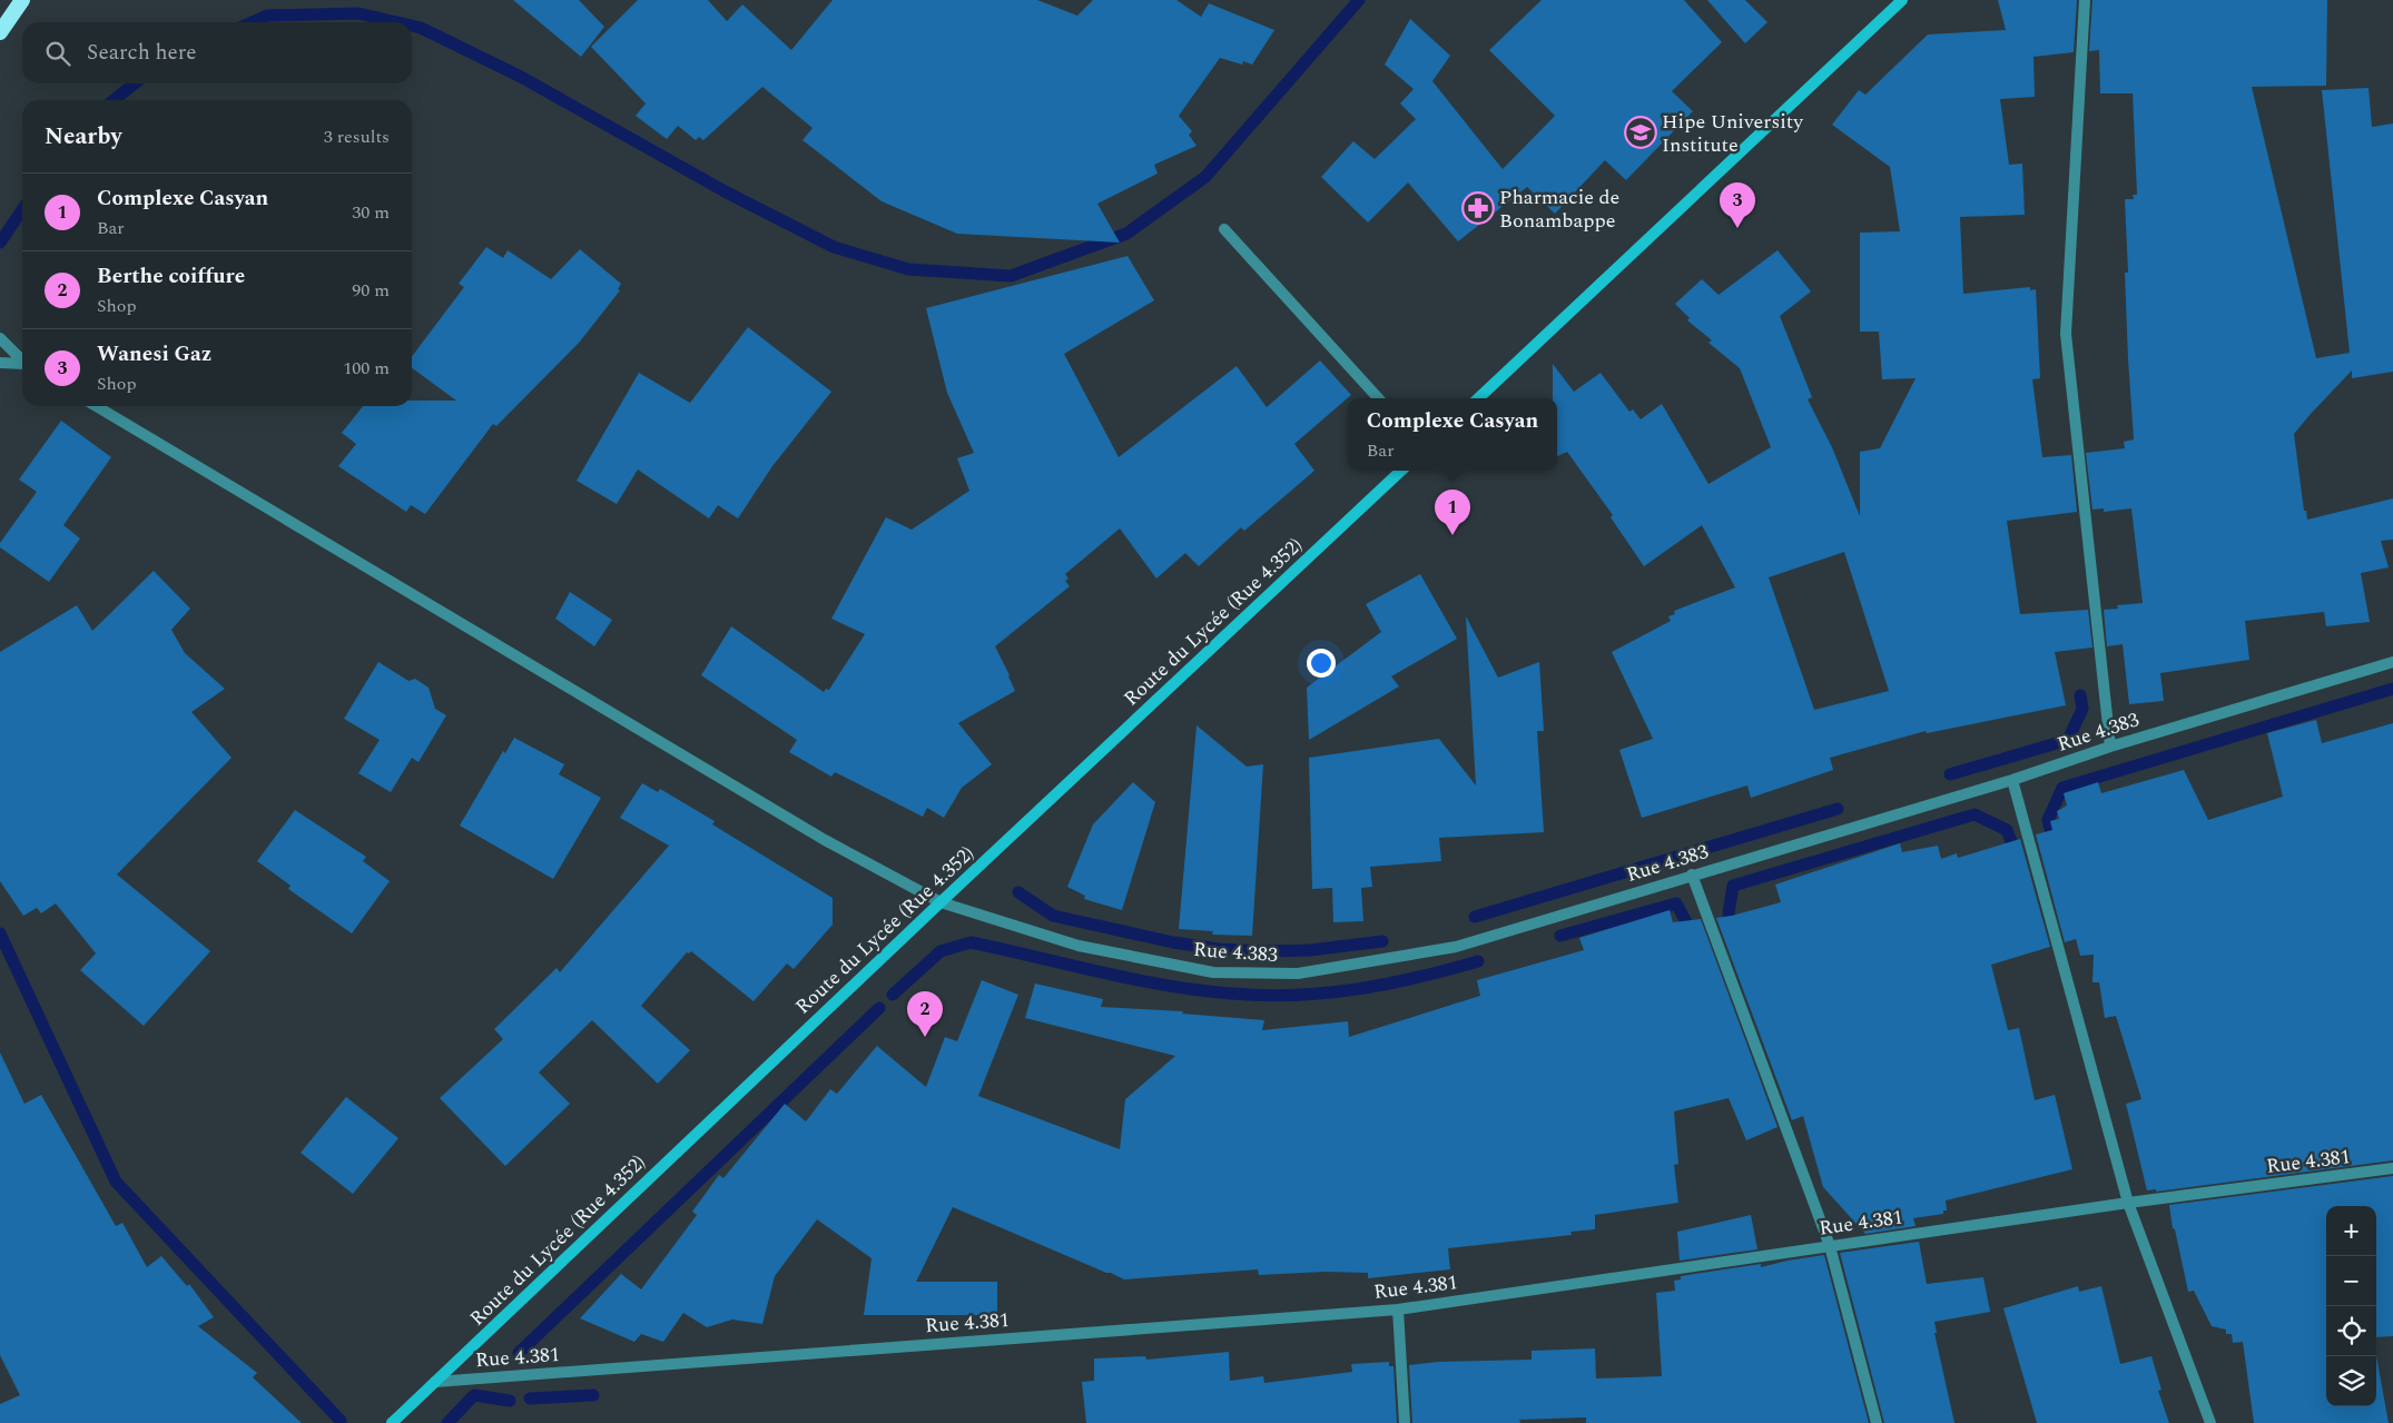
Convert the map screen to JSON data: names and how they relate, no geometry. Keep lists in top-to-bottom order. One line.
{"streets":{"main road":["Route du Lycée (Rue 4.352)"],"street":["Rue 4.383","Rue 4.381"]},"crossings":[["Route du Lycée (Rue 4.352)","Rue 4.383"],["Route du Lycée (Rue 4.352)","Rue 4.381"]],"places":{"school or university":["Hipe University Institute"],"pharmacy":["Pharmacie de Bonambappe"]},"page":{"search":"Search here","heading":["Nearby","3 results"],"list":[{"mark":"1","name":"Complexe Casyan","note":"Bar","value":"30 m"},{"mark":"2","name":"Berthe coiffure","note":"Shop","value":"90 m"},{"mark":"3","name":"Wanesi Gaz","note":"Shop","value":"100 m"}],"pins":["3","1","2"],"popup":["Complexe Casyan","Bar"],"map_buttons":["+","−"]}}
